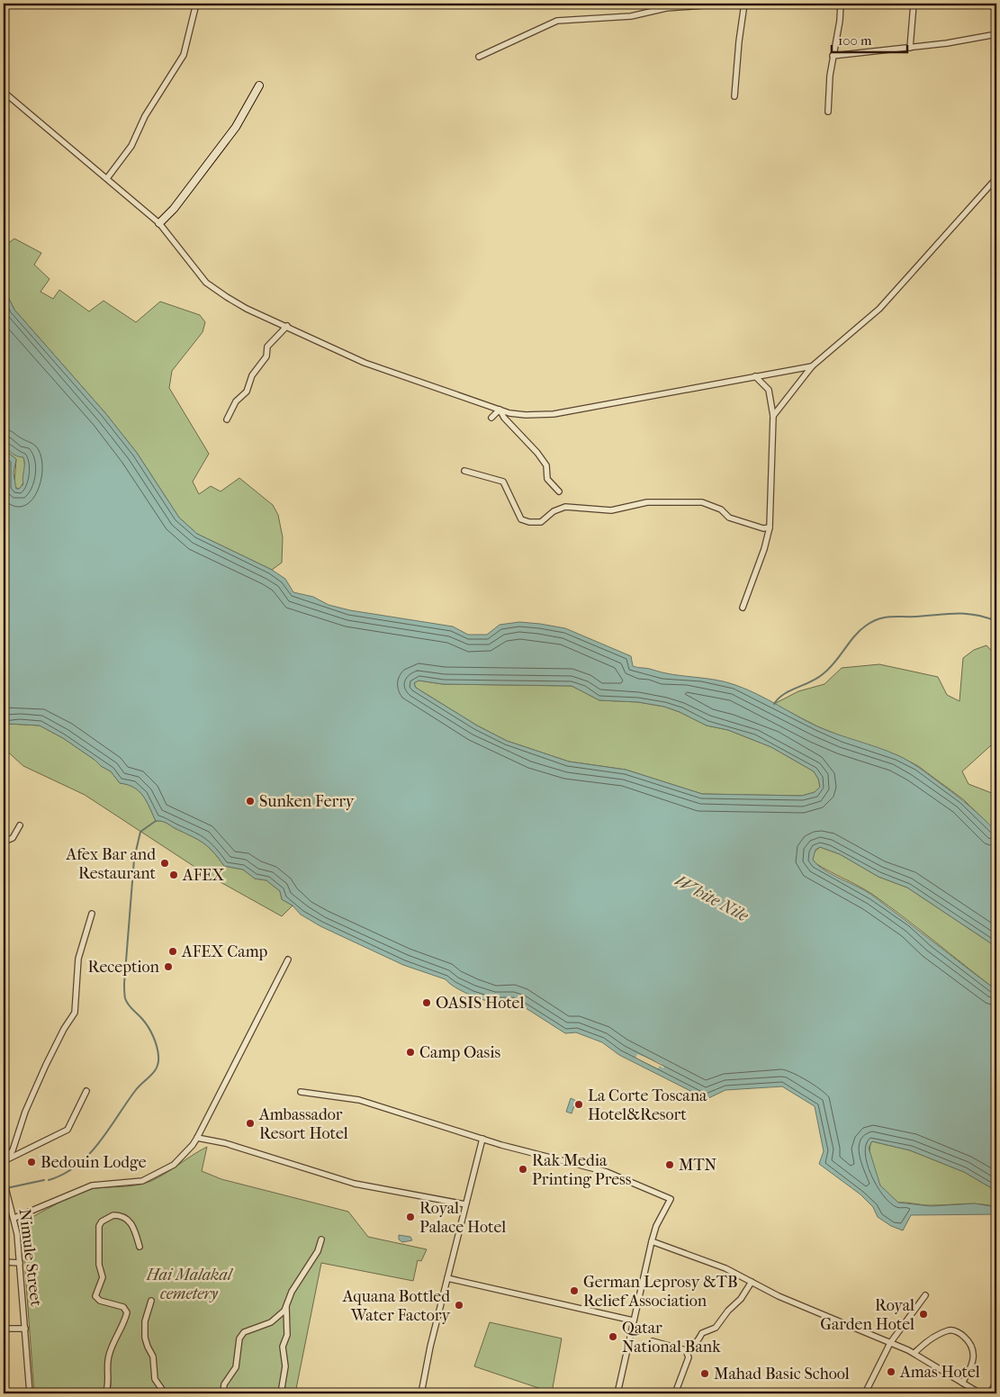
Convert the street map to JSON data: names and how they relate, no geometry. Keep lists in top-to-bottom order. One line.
{"streets":{"street":["Nimule Street"]},"water":["White Nile"],"parks":["Hai Malakal cemetery"],"places":["Sunken Ferry","Afex Bar and Restaurant","AFEX","AFEX Camp","Reception","OASIS Hotel","Camp Oasis","La Corte Toscana Hotel&Resort","Ambassador Resort Hotel","Bedouin Lodge","MTN","Rak Media Printing Press","Royal Palace Hotel","German Leprosy &TB Relief Association","Aquana Bottled Water Factory","Royal Garden Hotel","Qatar National Bank","Amas Hotel","Mahad Basic School"],"scale_bar":"100 m"}
